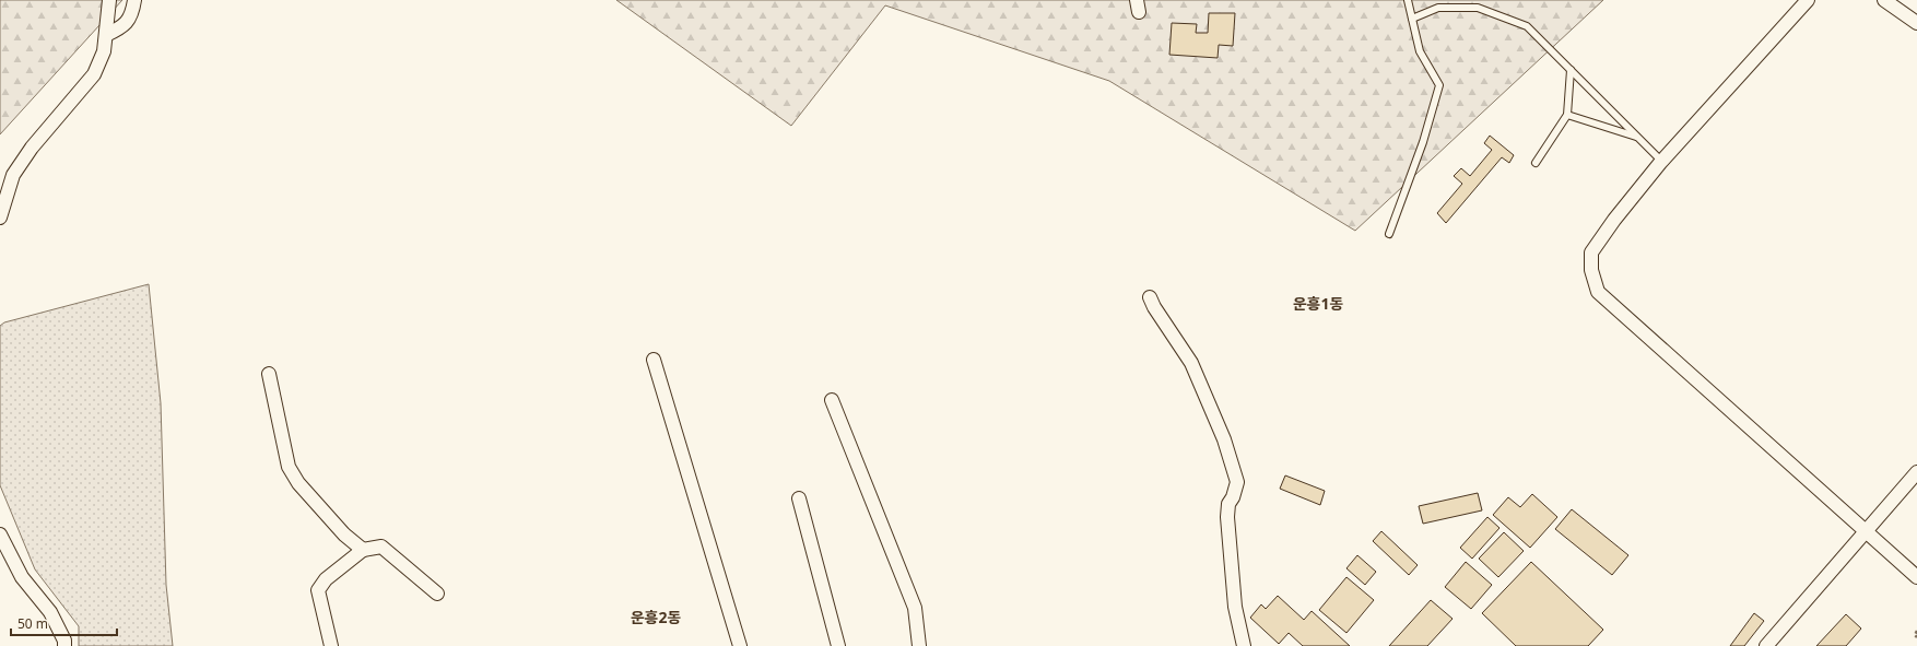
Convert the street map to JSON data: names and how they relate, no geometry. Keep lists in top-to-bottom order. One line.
{"districts":["운흥1동","운흥2동"],"scale_bar":"50 m"}
